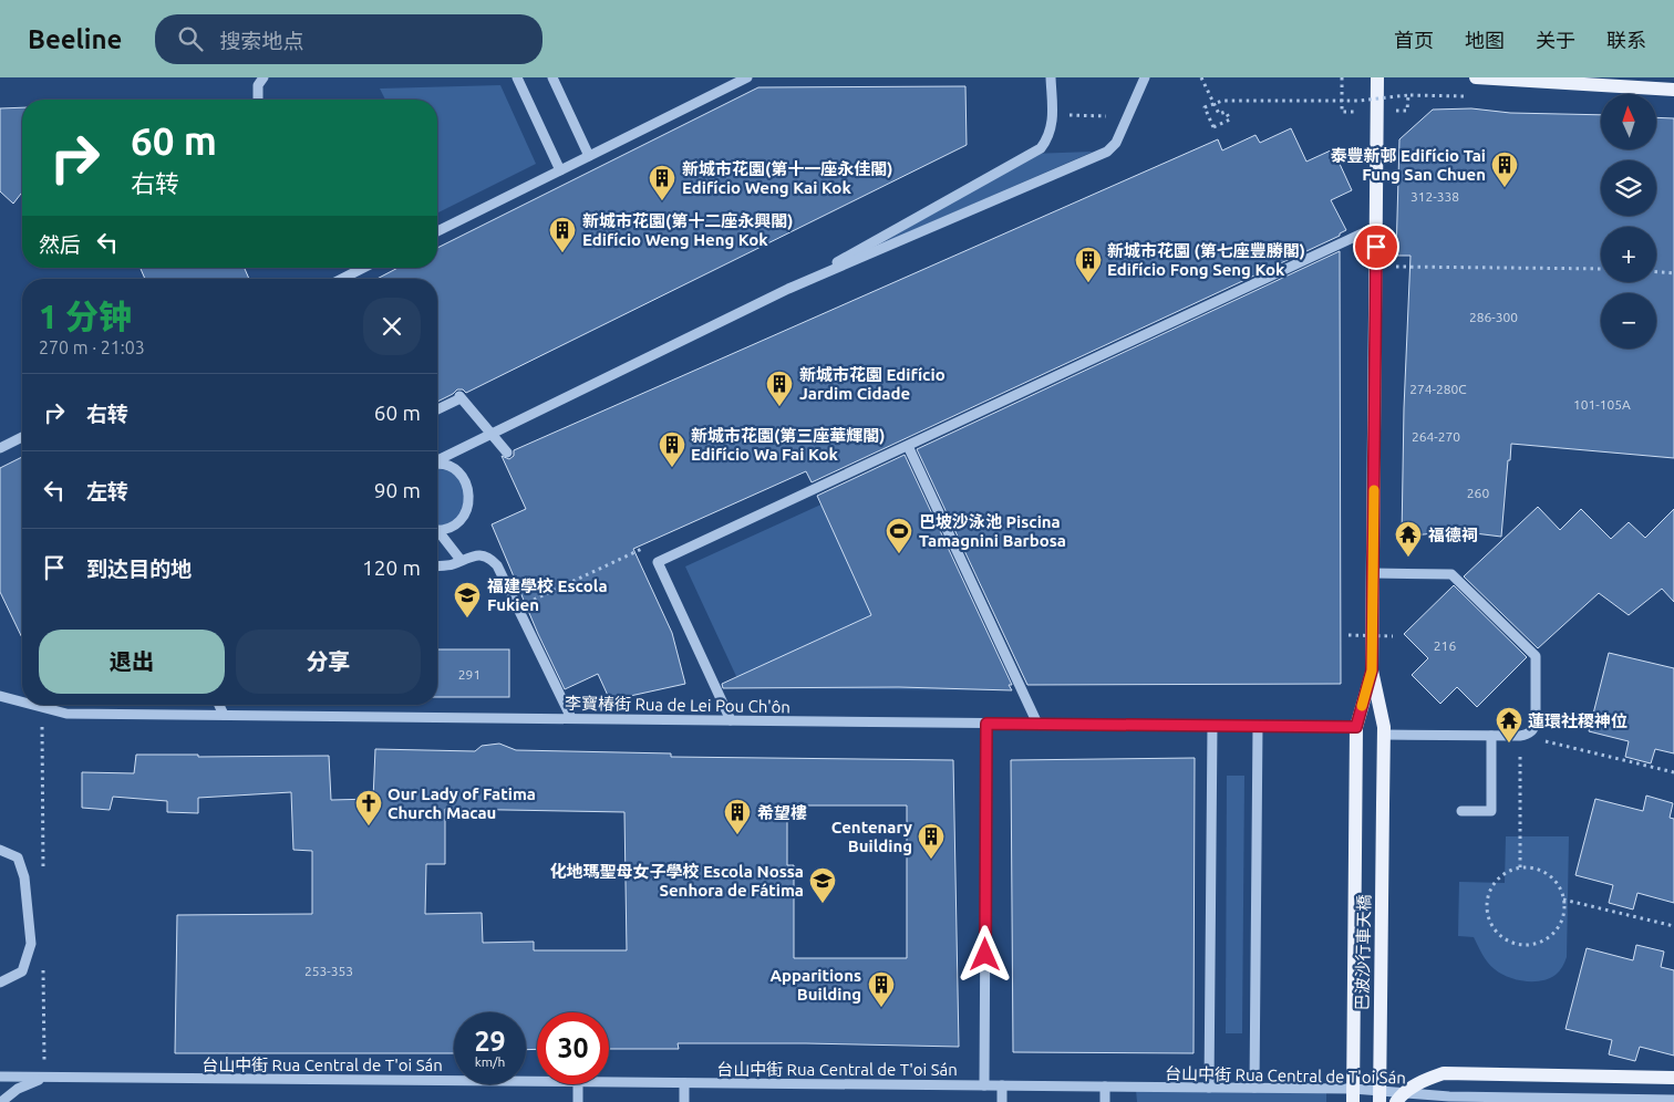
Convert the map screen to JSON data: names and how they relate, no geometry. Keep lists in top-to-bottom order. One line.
{"streets":{"main road":["巴波沙行車天橋"],"street":["李寶椿街 Rua de Lei Pou Ch'ôn","台山中街 Rua Central de T'oi Sán"]},"places":{"building":["泰豐新邨 Edifício Tai Fung San Chuen","新城市花園(第十一座永佳閣) Edifício Weng Kai Kok","新城市花園(第十二座永興閣) Edifício Weng Heng Kok","新城市花園 (第七座豐勝閣) Edifício Fong Seng Kok","新城市花園 Edifício Jardim Cidade","新城市花園(第三座華輝閣) Edifício Wa Fai Kok","希望樓","Centenary Building","Apparitions Building"],"sports":["巴坡沙泳池 Piscina Tamagnini Barbosa"],"temple":["福德祠","蓮環社稷神位"],"school or university":["福建學校 Escola Fukien","化地瑪聖母女子學校 Escola Nossa Senhora de Fátima"],"church":["Our Lady of Fatima Church Macau"]},"house_numbers":["312-338","286-300","274-280C","101-105A","264-270","260","216","291","253-353"],"north":"top","page":{"header":"Beeline","search":"搜索地点","nav":["首页","地图","关于","联系"],"map_buttons":["+","−"],"turn":["60 m","右转"],"then":"然后","heading":["1 分钟","270 m · 21:03"],"list":[{"name":"右转","value":"60 m"},{"name":"左转","value":"90 m"},{"name":"到达目的地","value":"120 m"}],"buttons":["退出","分享"],"speed":"29 km/h","limit":"30"}}
